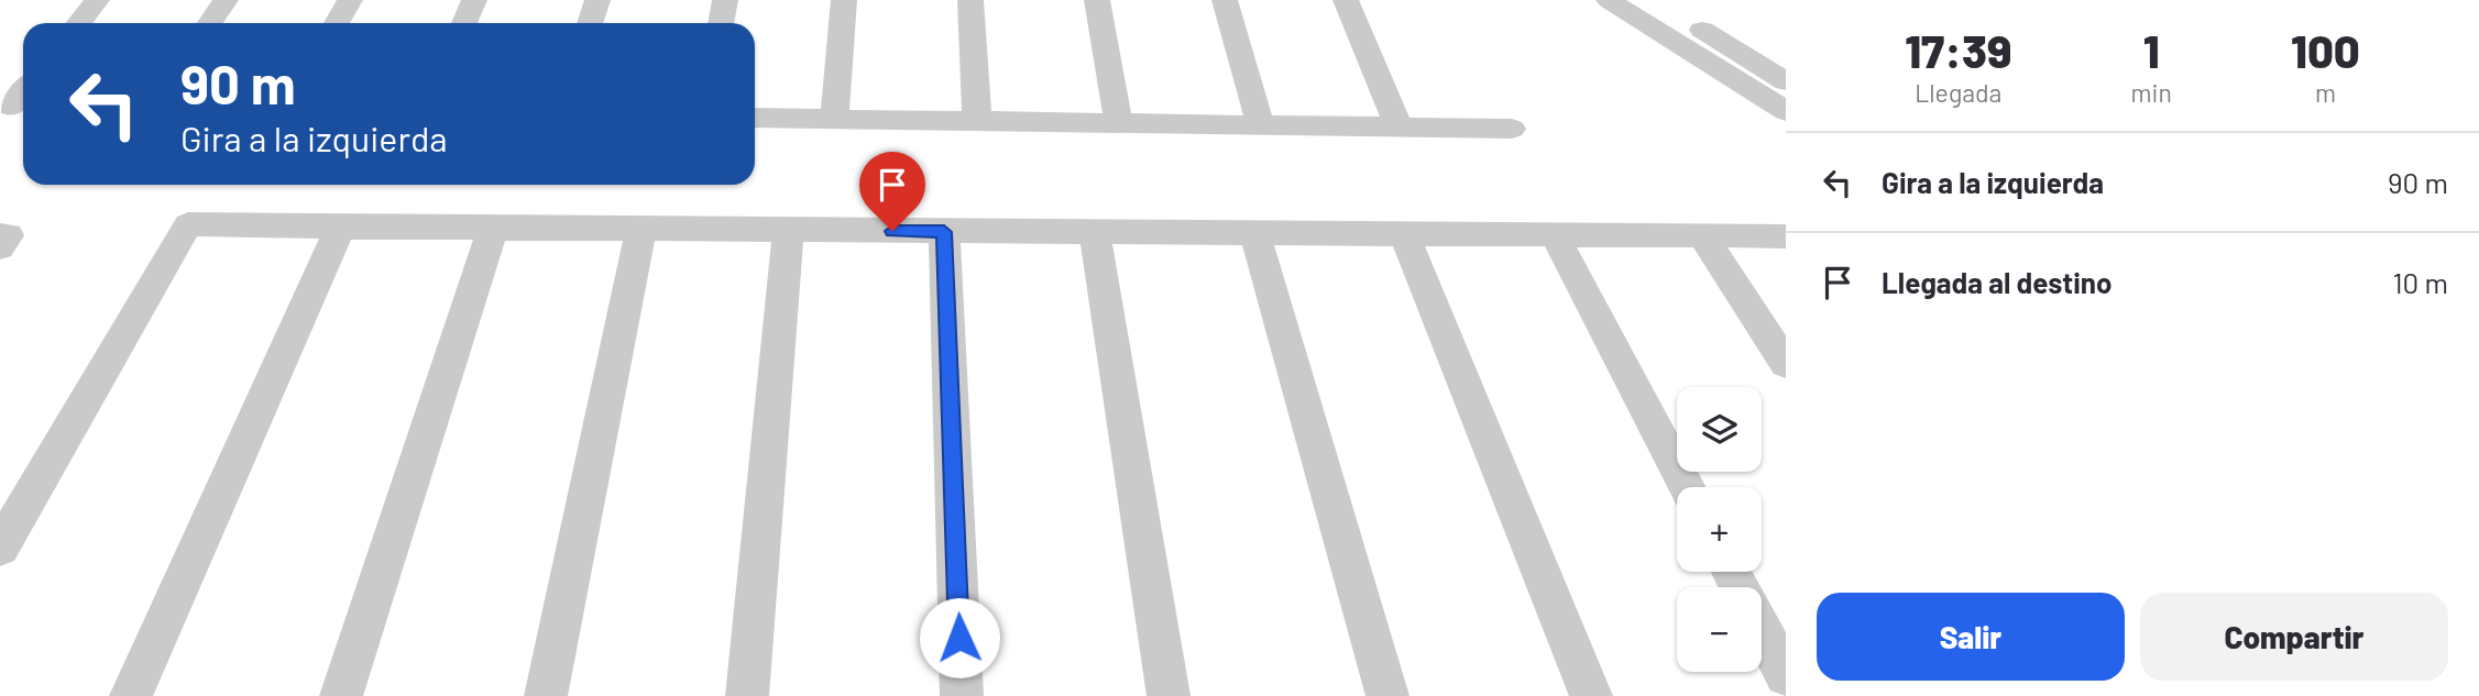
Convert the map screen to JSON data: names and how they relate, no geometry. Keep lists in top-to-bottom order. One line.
{"page":{"eta":["17:39","Llegada","1","min","100","m"],"turn":["90 m","Gira a la izquierda"],"list":[{"name":"Gira a la izquierda","value":"90 m"},{"name":"Llegada al destino","value":"10 m"}],"map_buttons":["+","−"],"buttons":["Salir","Compartir"]}}
